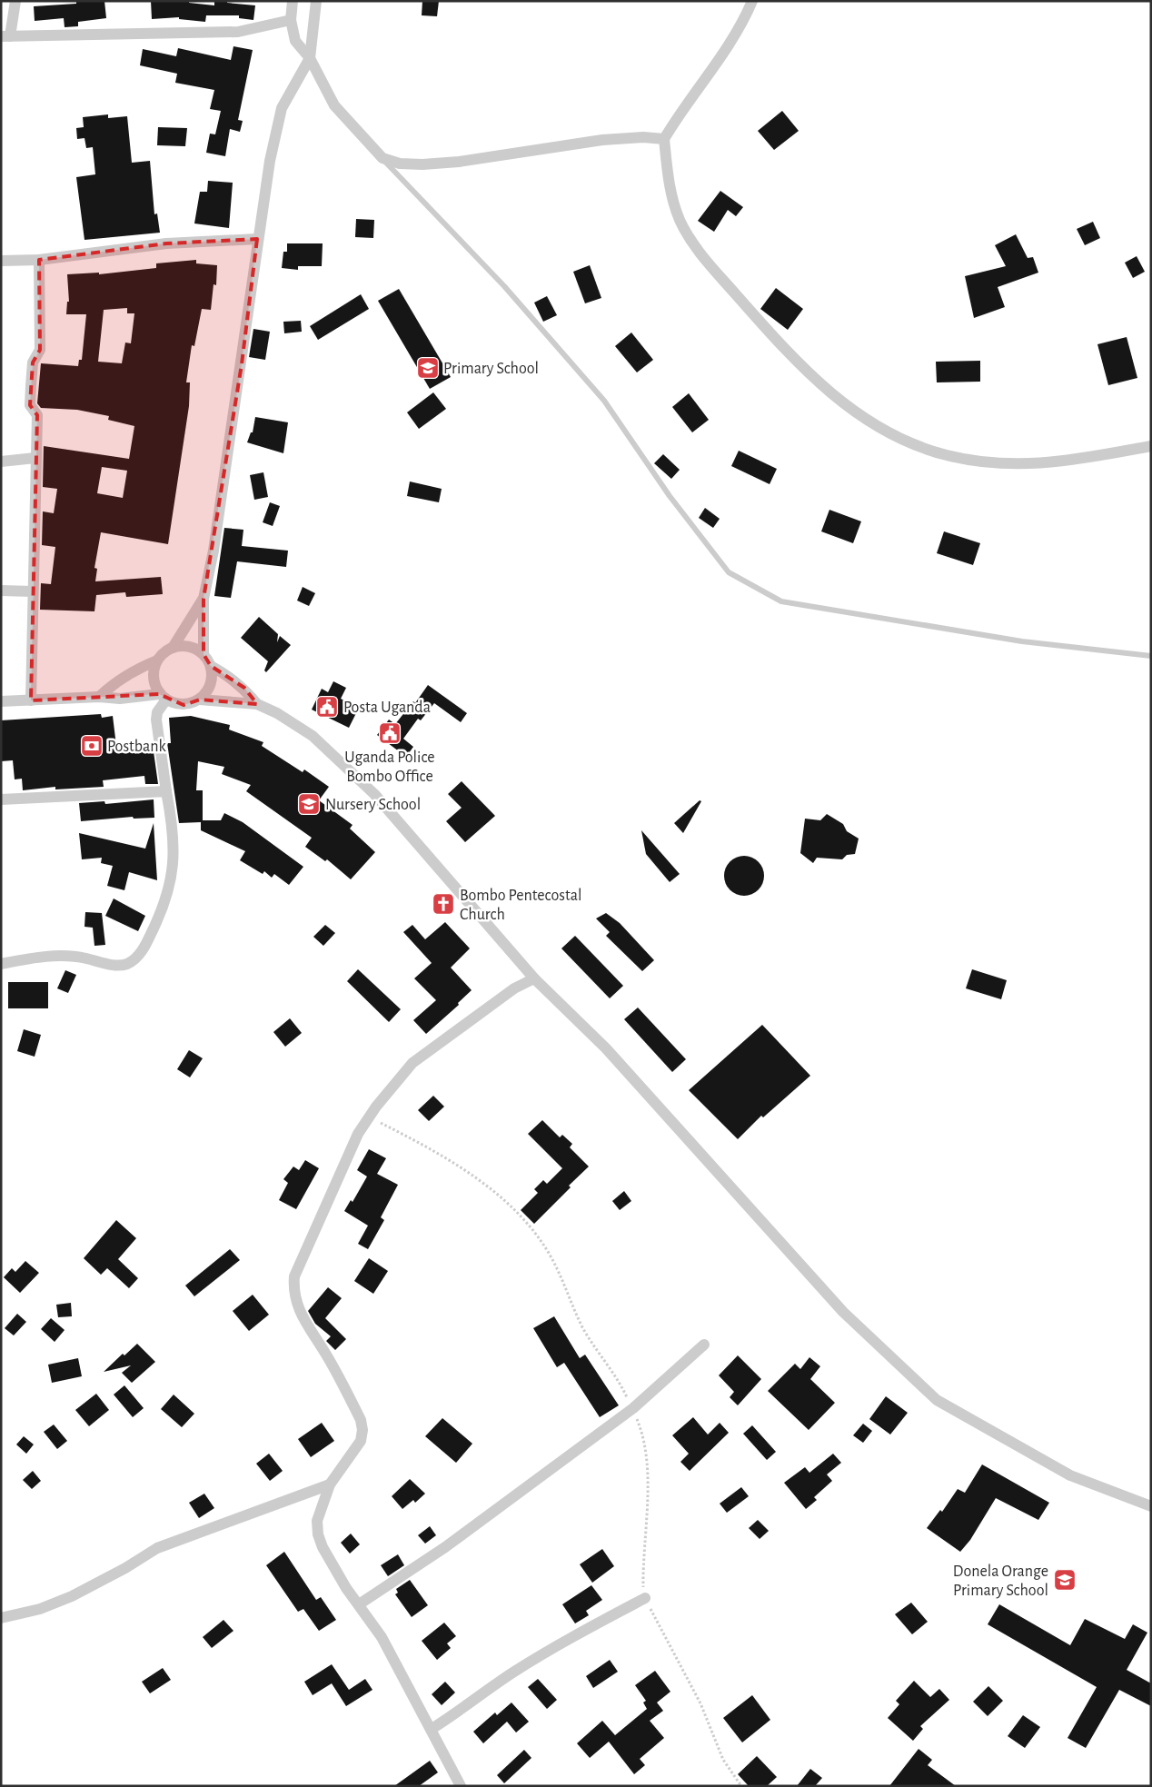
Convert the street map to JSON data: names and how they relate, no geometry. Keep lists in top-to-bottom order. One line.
{"places":{"school or university":["Primary School","Nursery School","Donela Orange Primary School"],"public building":["Posta Uganda","Uganda Police Bombo Office"],"bank":["Postbank"],"church":["Bombo Pentecostal Church"]}}
